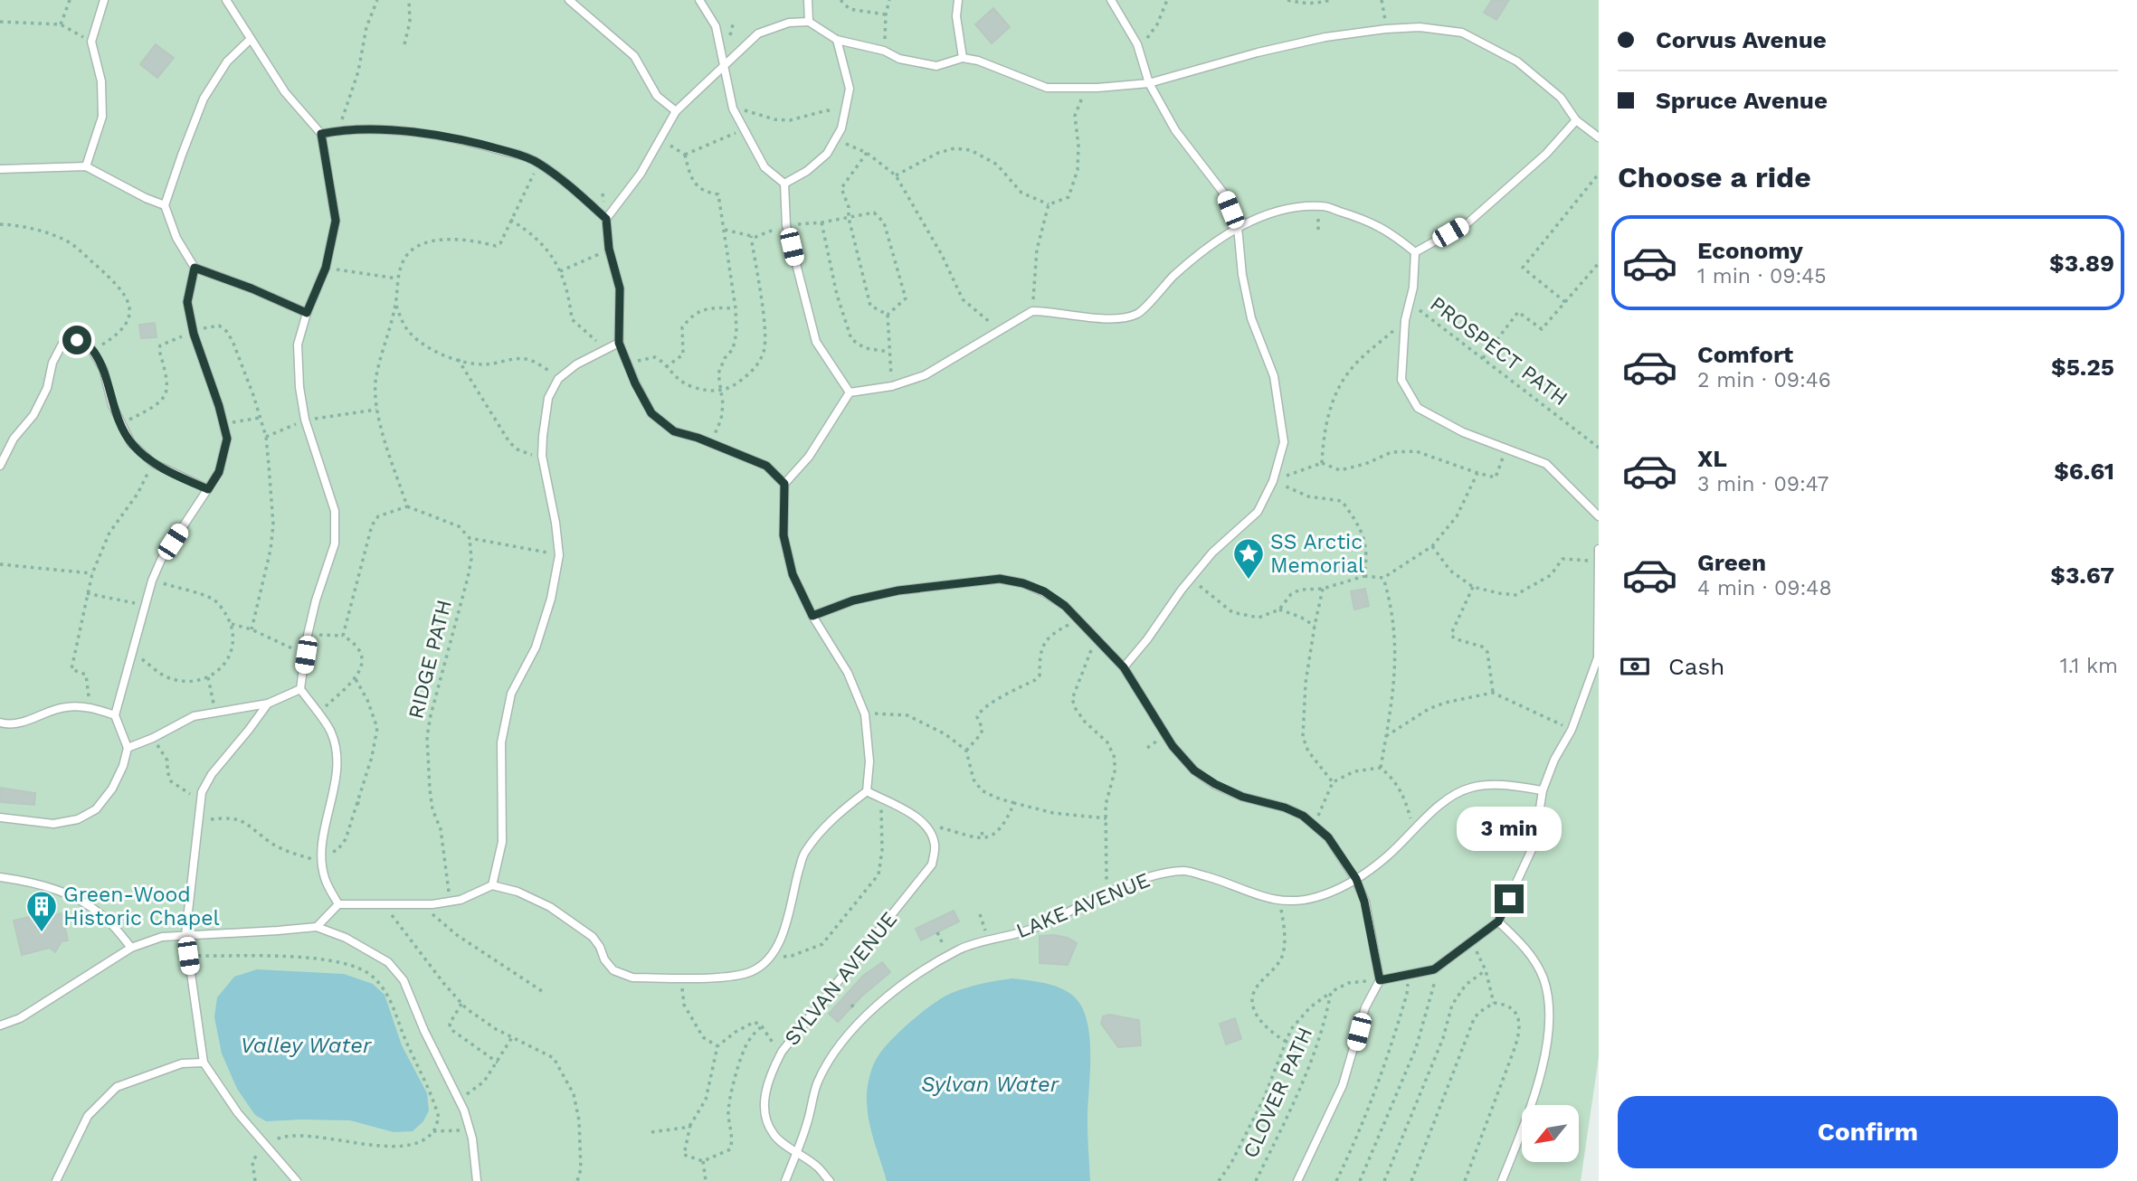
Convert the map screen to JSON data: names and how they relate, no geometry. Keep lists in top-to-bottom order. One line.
{"streets":{"lane":["LAKE AVENUE","SYLVAN AVENUE"],"path":["PROSPECT PATH","RIDGE PATH","CLOVER PATH"]},"crossings":[["LAKE AVENUE","SYLVAN AVENUE"]],"water":["Valley Water","Sylvan Water"],"places":{"place":["SS Arctic Memorial"],"building":["Green-Wood Historic Chapel"]},"north":"bottom left","page":{"banner":["Corvus Avenue","Spruce Avenue"],"heading":"Choose a ride","list":[{"name":"Economy","note":"1 min · 09:45","value":"$3.89"},{"name":"Comfort","note":"2 min · 09:46","value":"$5.25"},{"name":"XL","note":"3 min · 09:47","value":"$6.61"},{"name":"Green","note":"4 min · 09:48","value":"$3.67"}],"pay":["Cash","1.1 km"],"bubble":"3 min","buttons":"Confirm"}}
